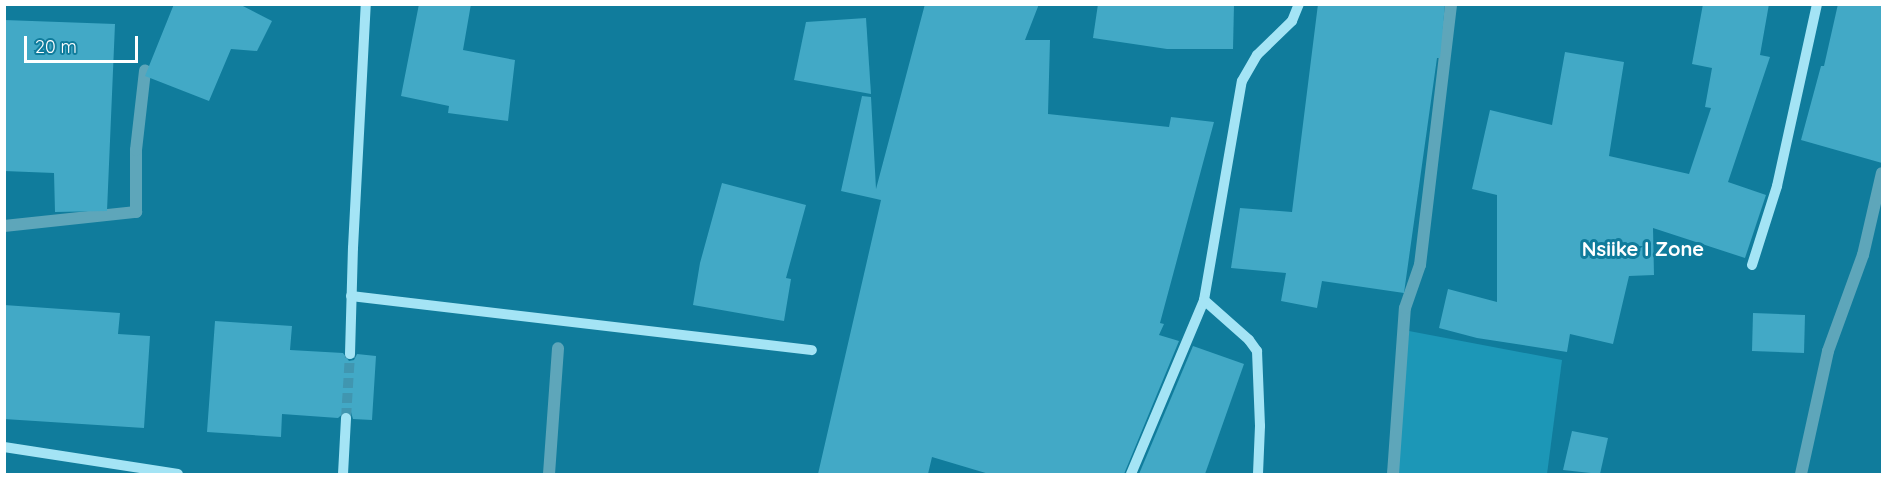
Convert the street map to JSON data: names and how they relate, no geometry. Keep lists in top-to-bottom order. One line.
{"districts":["Nsiike I Zone"],"scale_bar":"20 m"}
